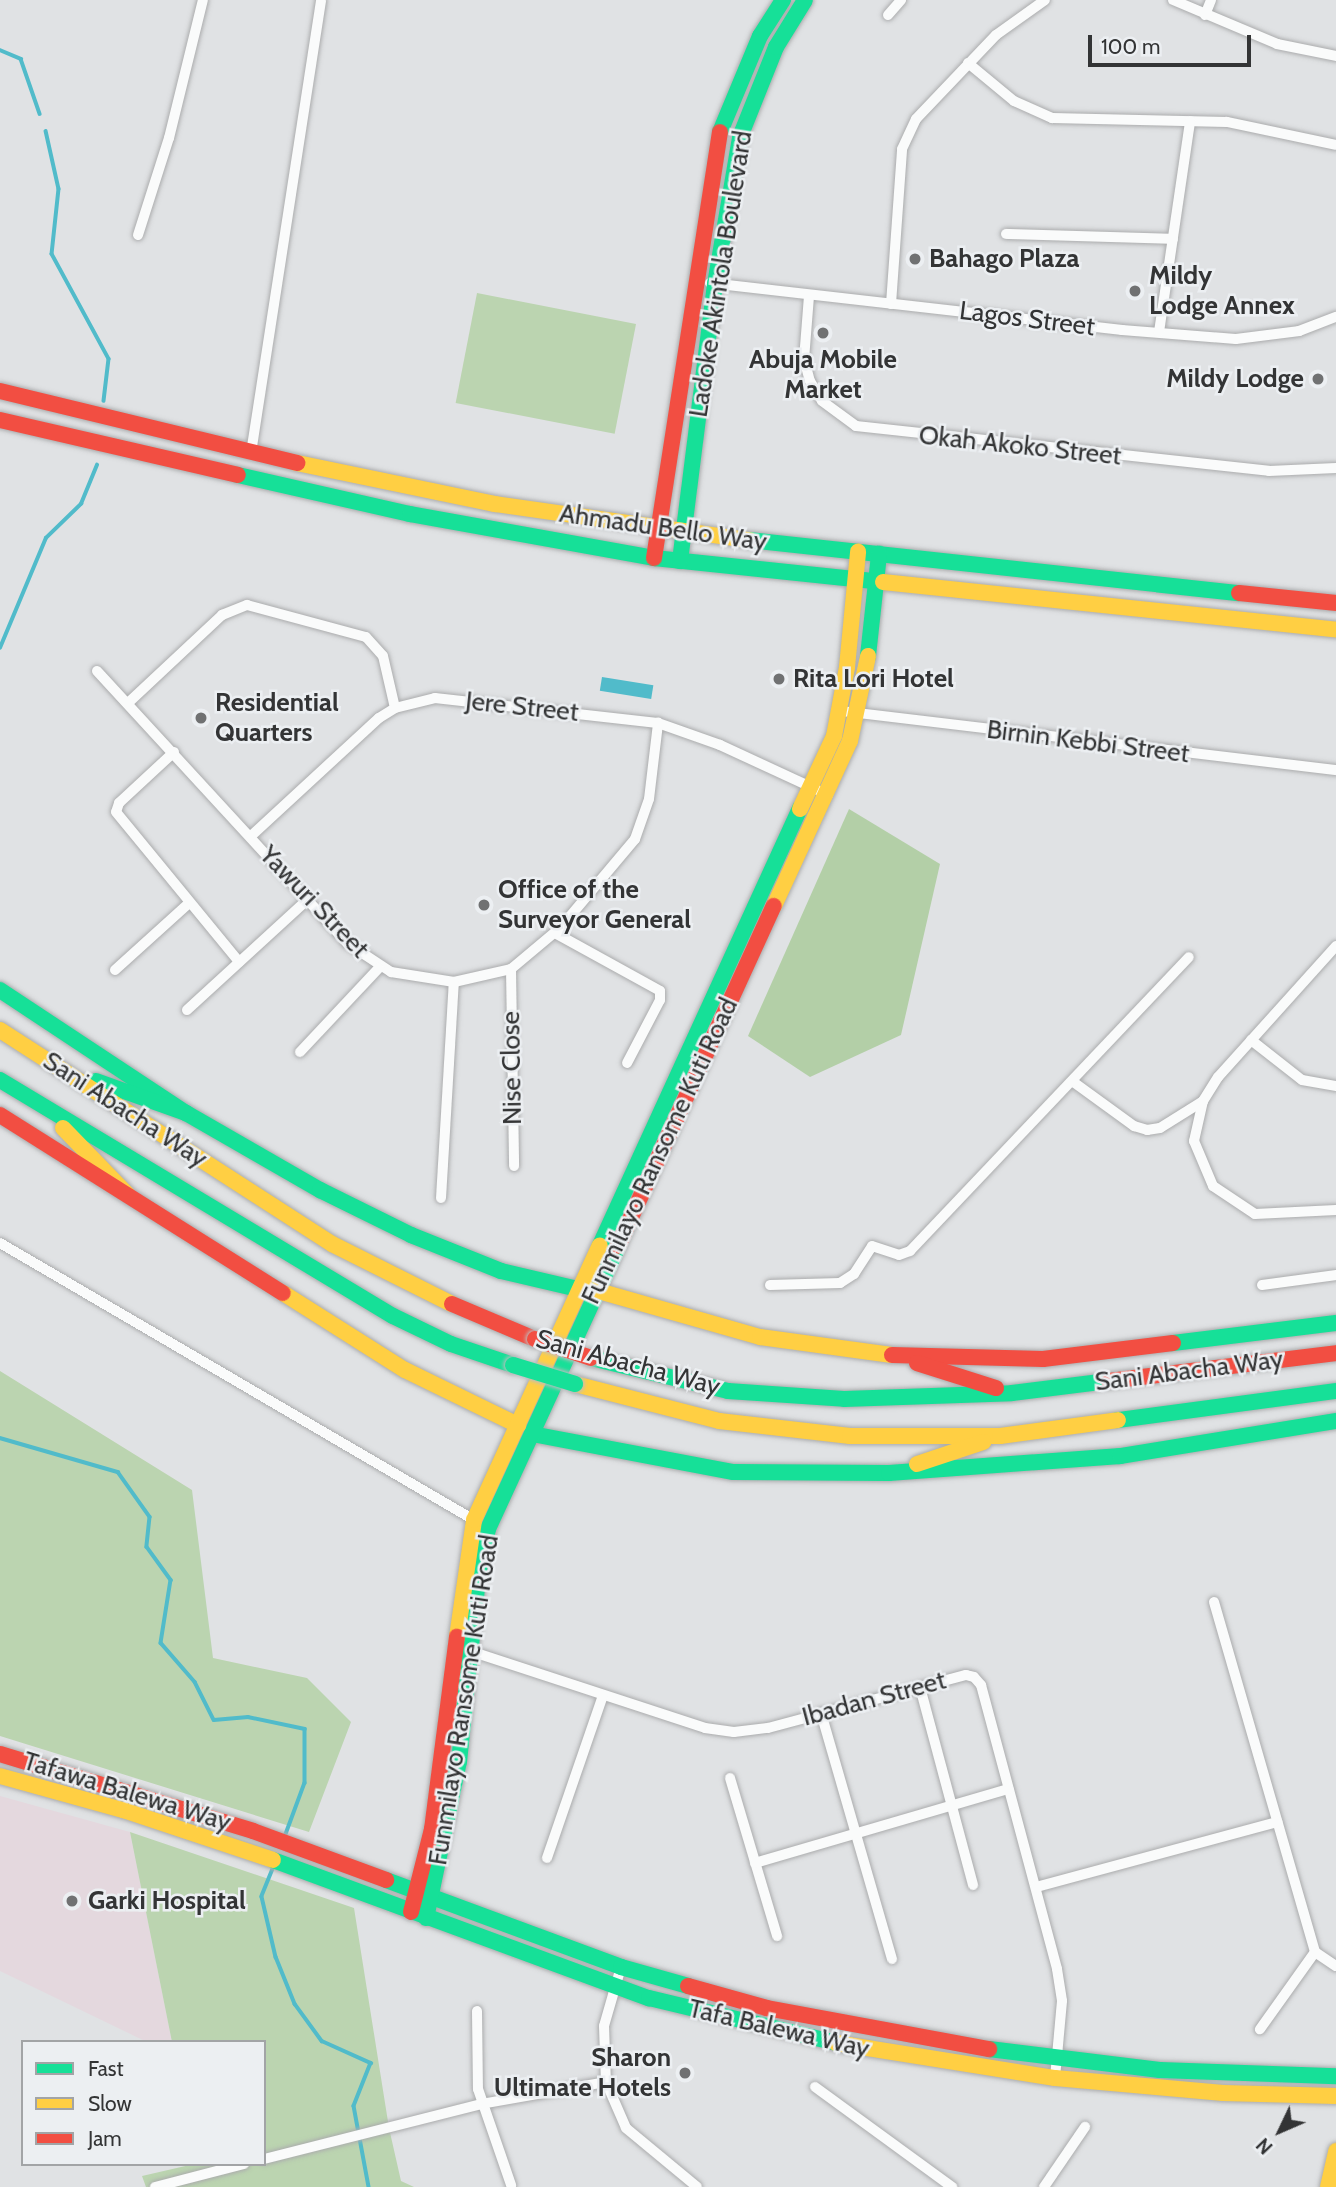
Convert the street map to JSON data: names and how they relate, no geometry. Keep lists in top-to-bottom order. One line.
{"streets":{"main road":["Ladoke Akintola Boulevard","Ahmadu Bello Way","Sani Abacha Way","Funmilayo Ransome Kuti Road","Tafawa Balewa Way","Tafa Balewa Way"],"street":["Lagos Street","Okah Akoko Street","Jere Street","Birnin Kebbi Street","Yawuri Street","Nise Close","Ibadan Street"]},"crossings":[["Ladoke Akintola Boulevard","Lagos Street"],["Ladoke Akintola Boulevard","Ahmadu Bello Way"],["Lagos Street","Okah Akoko Street"],["Ahmadu Bello Way","Funmilayo Ransome Kuti Road"],["Jere Street","Yawuri Street"],["Jere Street","Funmilayo Ransome Kuti Road"],["Birnin Kebbi Street","Funmilayo Ransome Kuti Road"],["Yawuri Street","Nise Close"],["Sani Abacha Way","Funmilayo Ransome Kuti Road"],["Funmilayo Ransome Kuti Road","Ibadan Street"],["Funmilayo Ransome Kuti Road","Tafa Balewa Way"],["Ibadan Street","Tafa Balewa Way"],["Tafawa Balewa Way","Tafa Balewa Way"]],"places":["Bahago Plaza","Mildy Lodge Annex","Abuja Mobile Market","Mildy Lodge","Rita Lori Hotel","Residential Quarters","Office of the Surveyor General","Garki Hospital","Sharon Ultimate Hotels"],"legend":["Fast","Slow","Jam"],"scale_bar":"100 m","north":"bottom left"}
